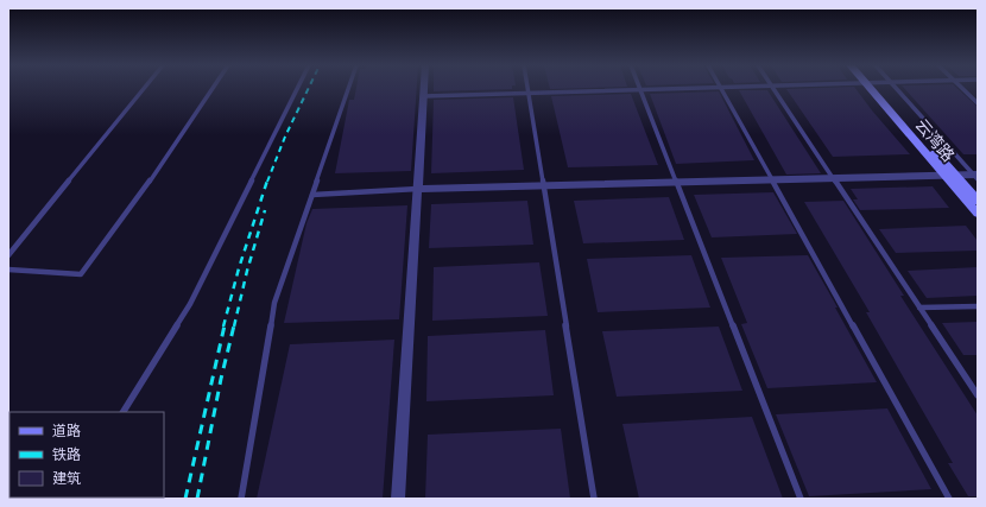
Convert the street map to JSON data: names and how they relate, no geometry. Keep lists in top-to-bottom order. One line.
{"streets":{"main road":["云湾路"]},"legend":["道路","铁路","建筑"]}
